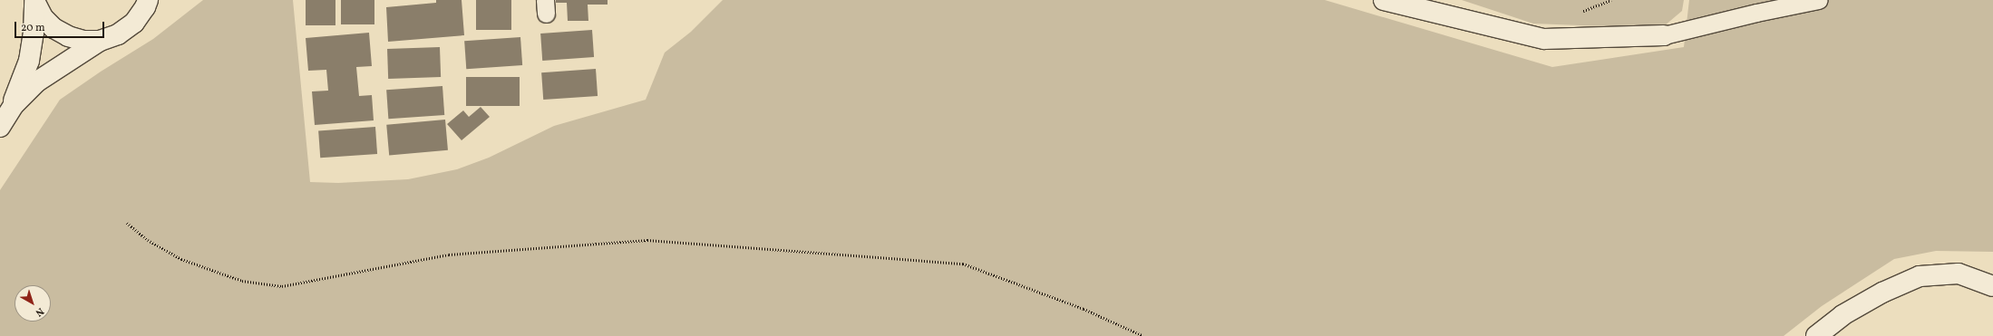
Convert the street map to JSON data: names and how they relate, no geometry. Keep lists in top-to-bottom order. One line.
{"scale_bar":"20 m","north":"bottom right"}
